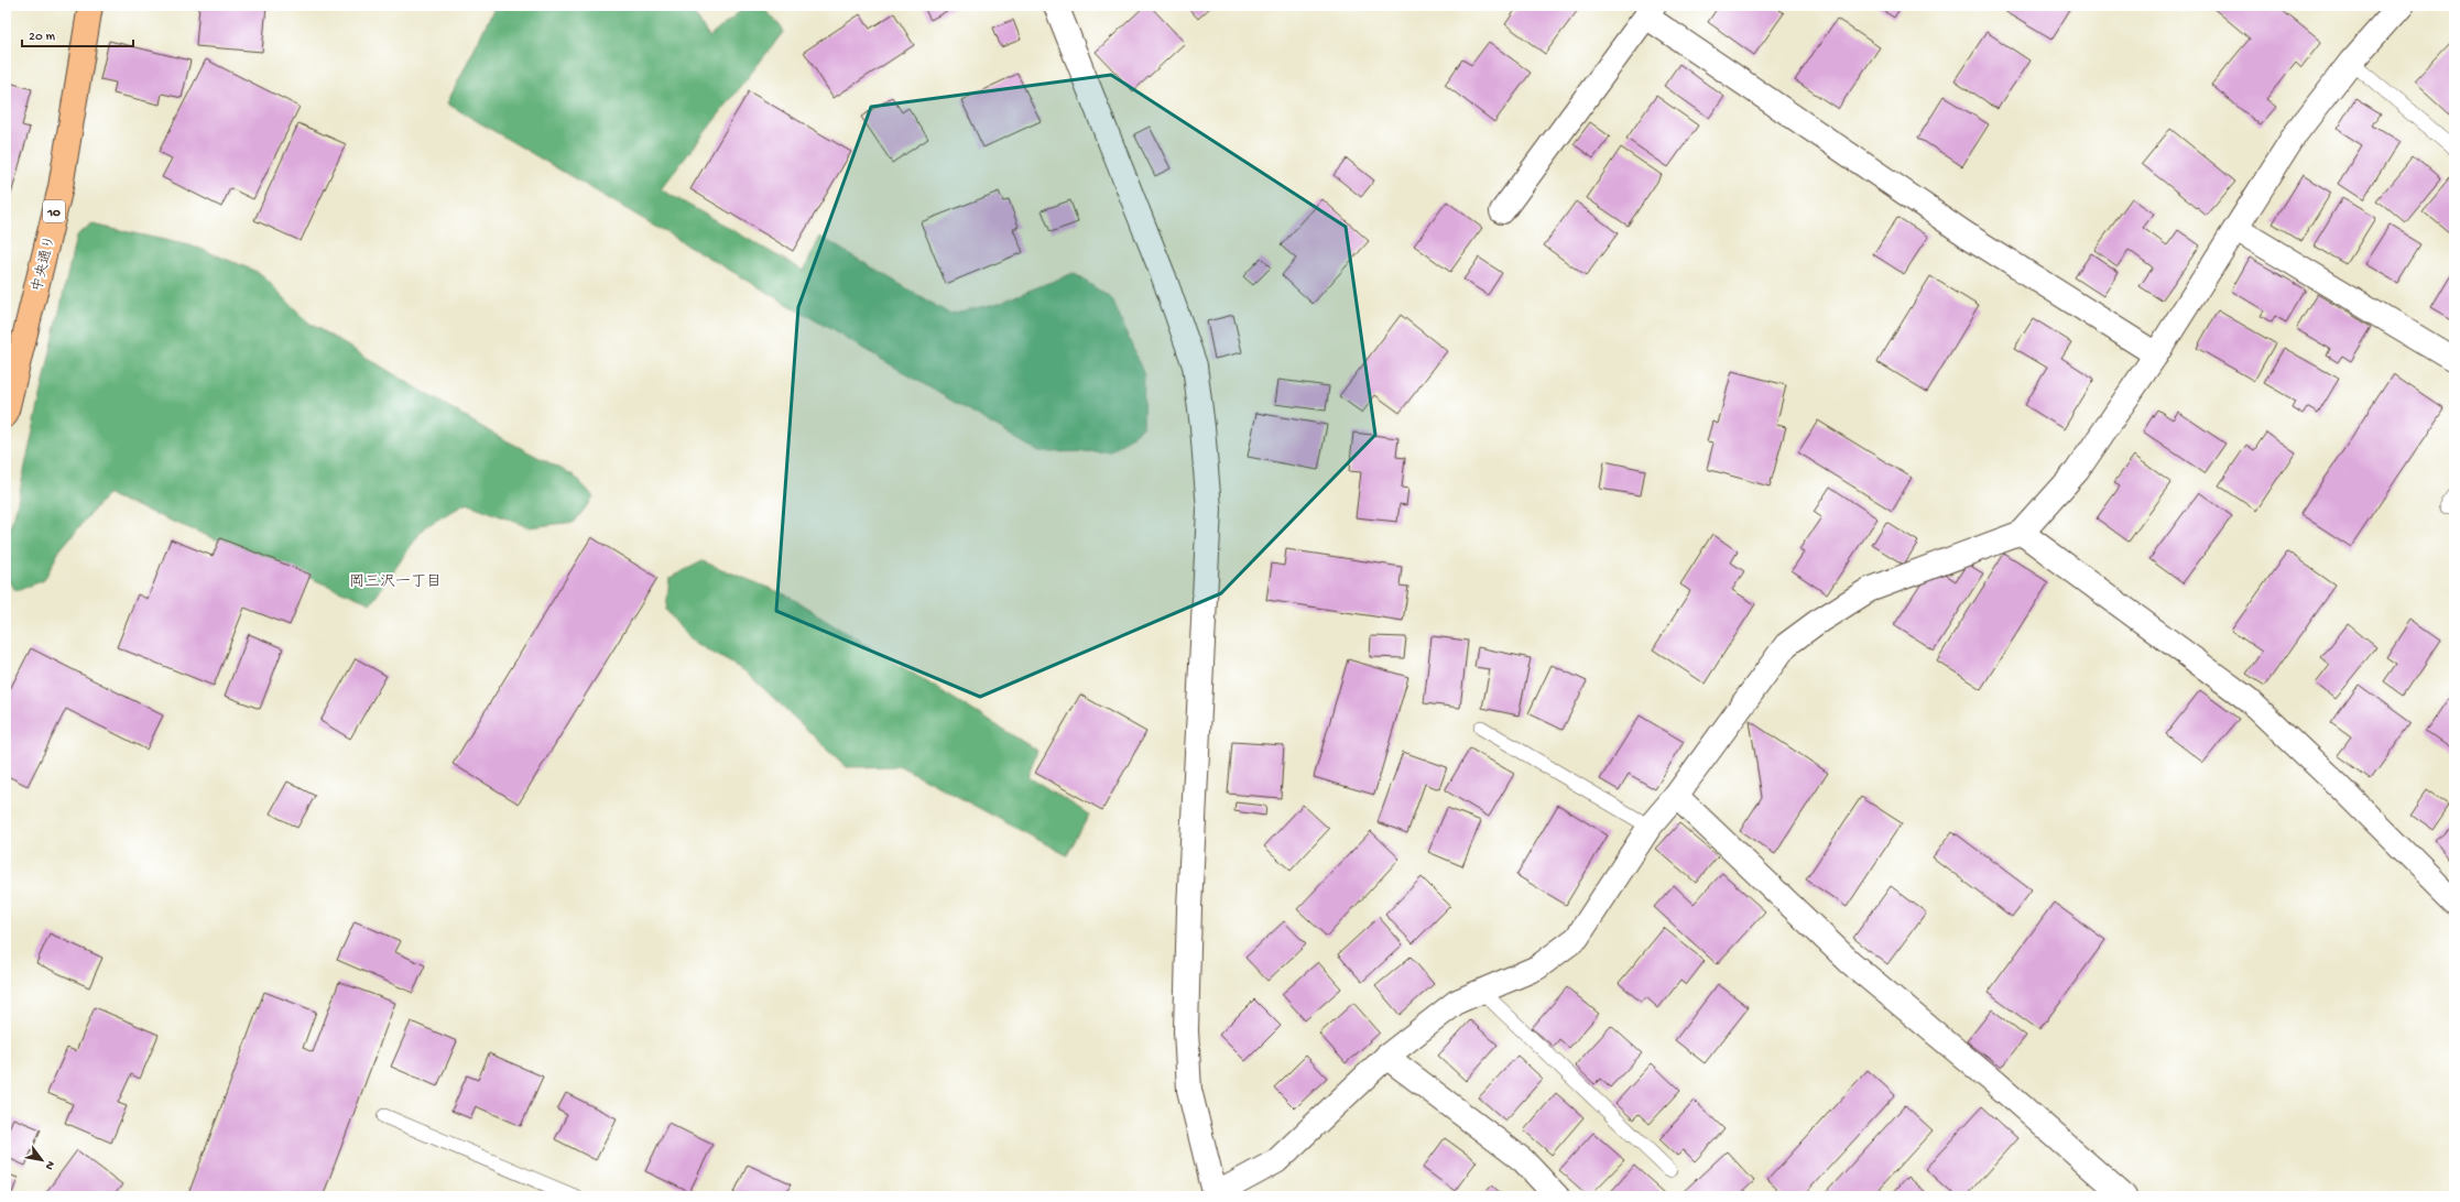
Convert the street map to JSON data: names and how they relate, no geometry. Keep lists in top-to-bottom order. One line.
{"streets":{"main road":["10","中央通り"]},"districts":["岡三沢一丁目"],"scale_bar":"20 m","north":"bottom right"}
